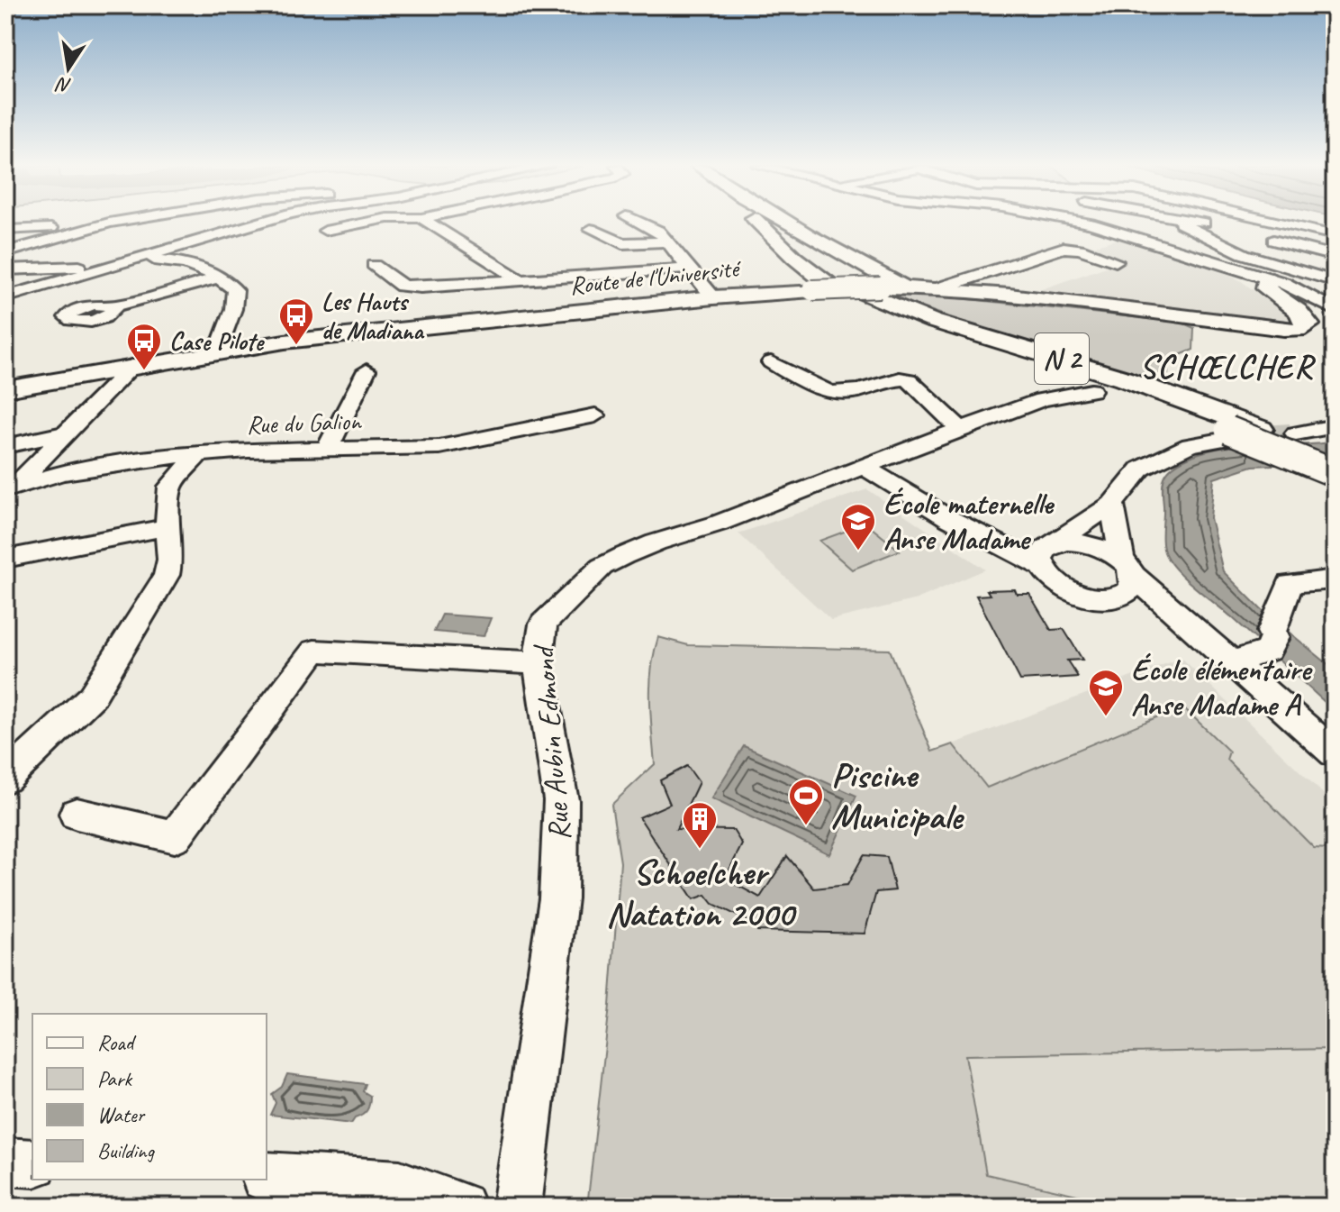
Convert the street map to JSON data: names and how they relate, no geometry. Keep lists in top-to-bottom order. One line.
{"streets":{"main road":["Route de l'Université","N 2"],"street":["Rue du Galion","Rue Aubin Edmond"]},"crossings":[["Route de l'Université","N 2"]],"districts":["SCHŒLCHER"],"places":{"bus stop":["Les Hauts de Madiana","Case Pilote"],"school or university":["École maternelle Anse Madame","École élémentaire Anse Madame A"],"sports":["Piscine Municipale"],"building":["Schoelcher Natation 2000"]},"legend":["Road","Park","Water","Building"],"north":"bottom"}
